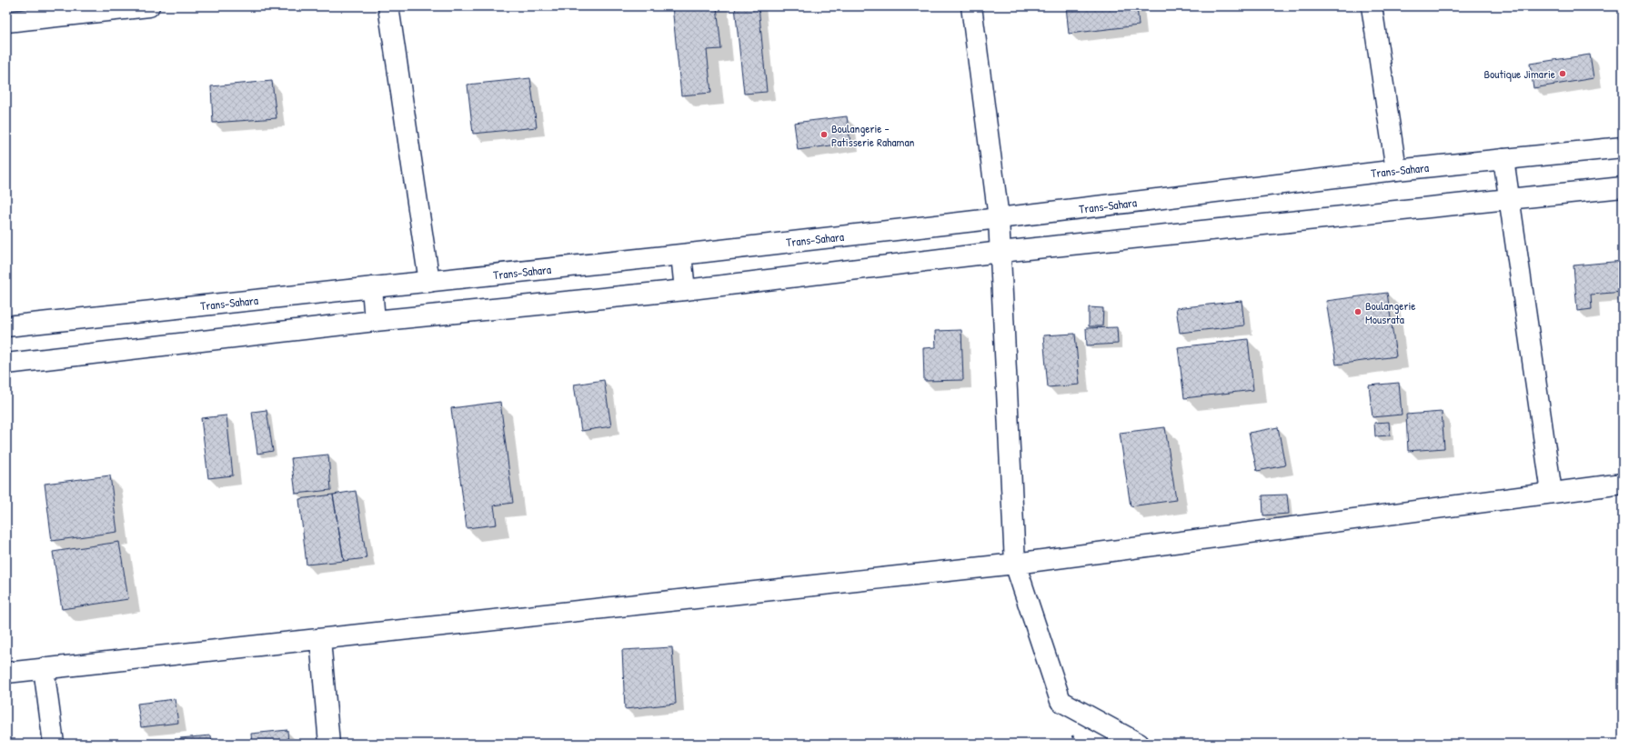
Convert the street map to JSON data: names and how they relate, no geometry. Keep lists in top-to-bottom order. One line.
{"streets":{"street":["Trans-Sahara"]},"places":["Boutique Jimarie","Boulangerie - Patisserie Rahaman","Boulangerie Mousrata"]}
